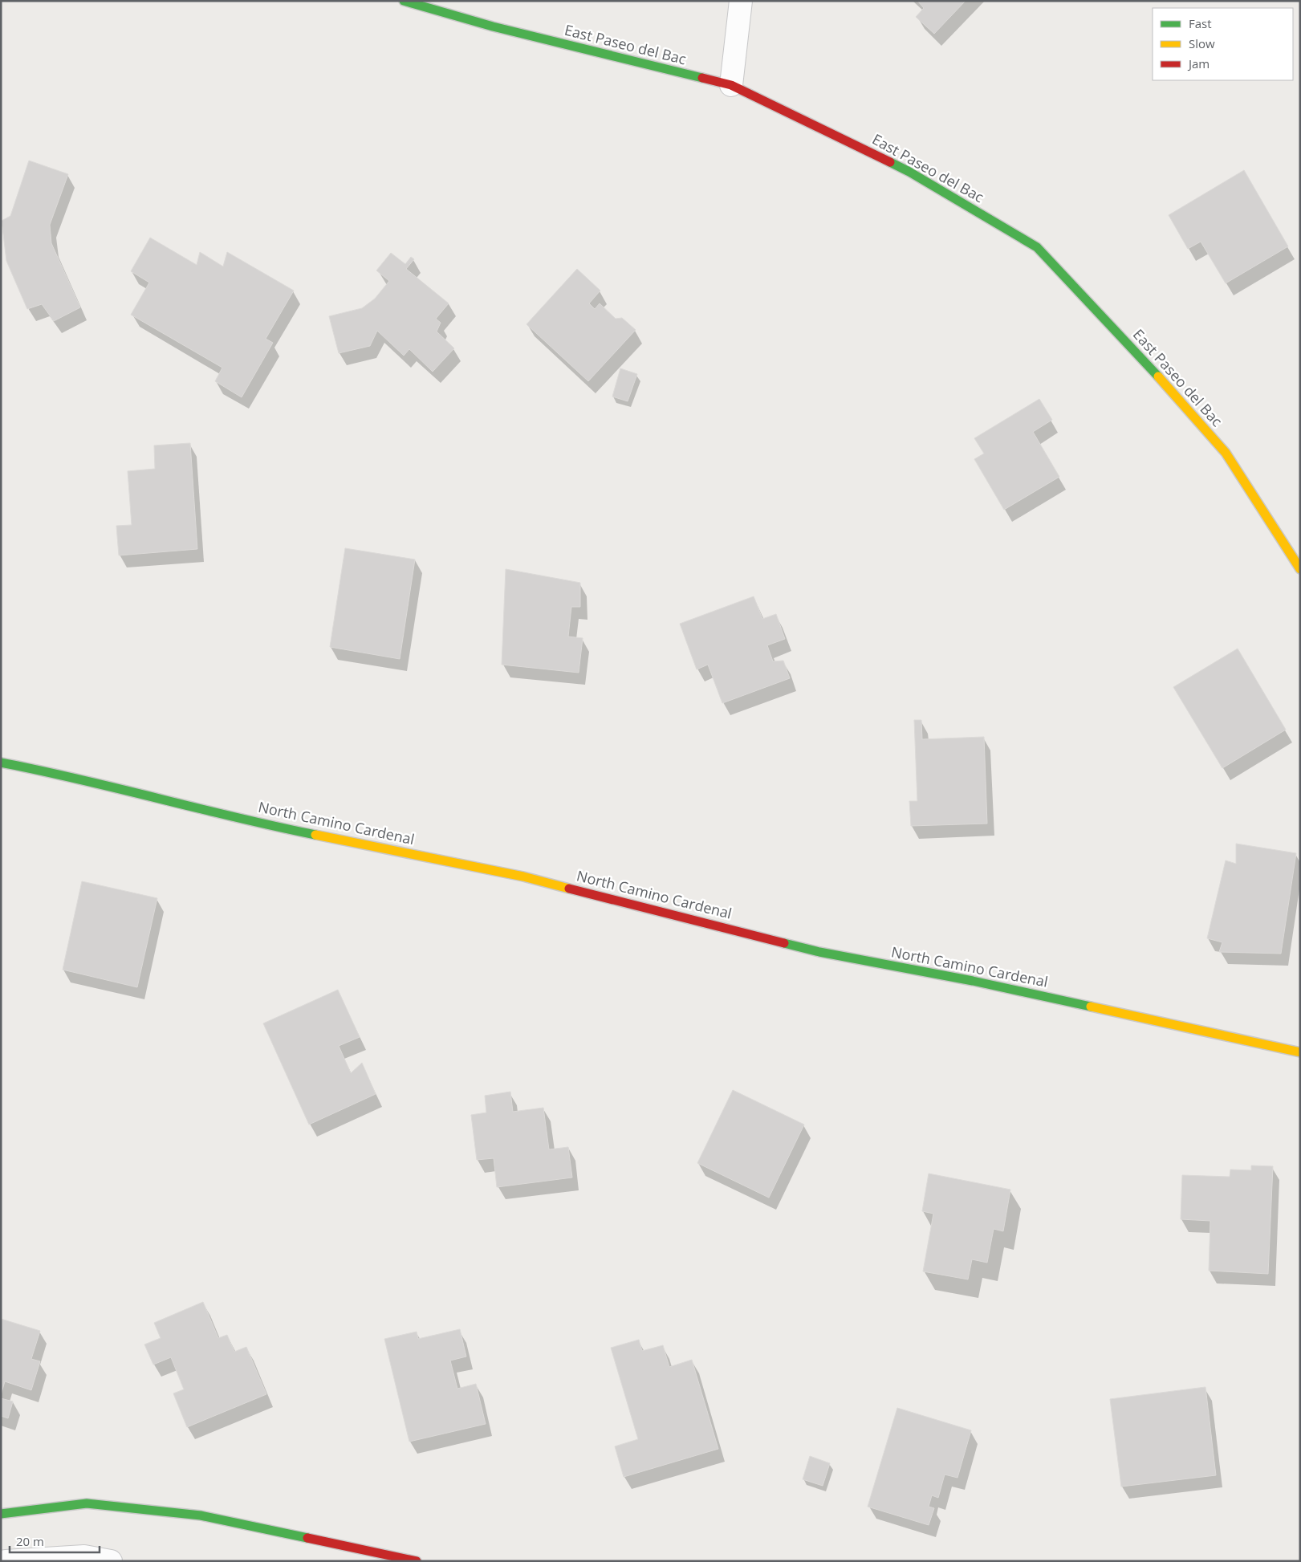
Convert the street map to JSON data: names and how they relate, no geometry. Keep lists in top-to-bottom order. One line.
{"streets":{"street":["East Paseo del Bac","North Camino Cardenal"]},"legend":["Fast","Slow","Jam"],"scale_bar":"20 m"}
